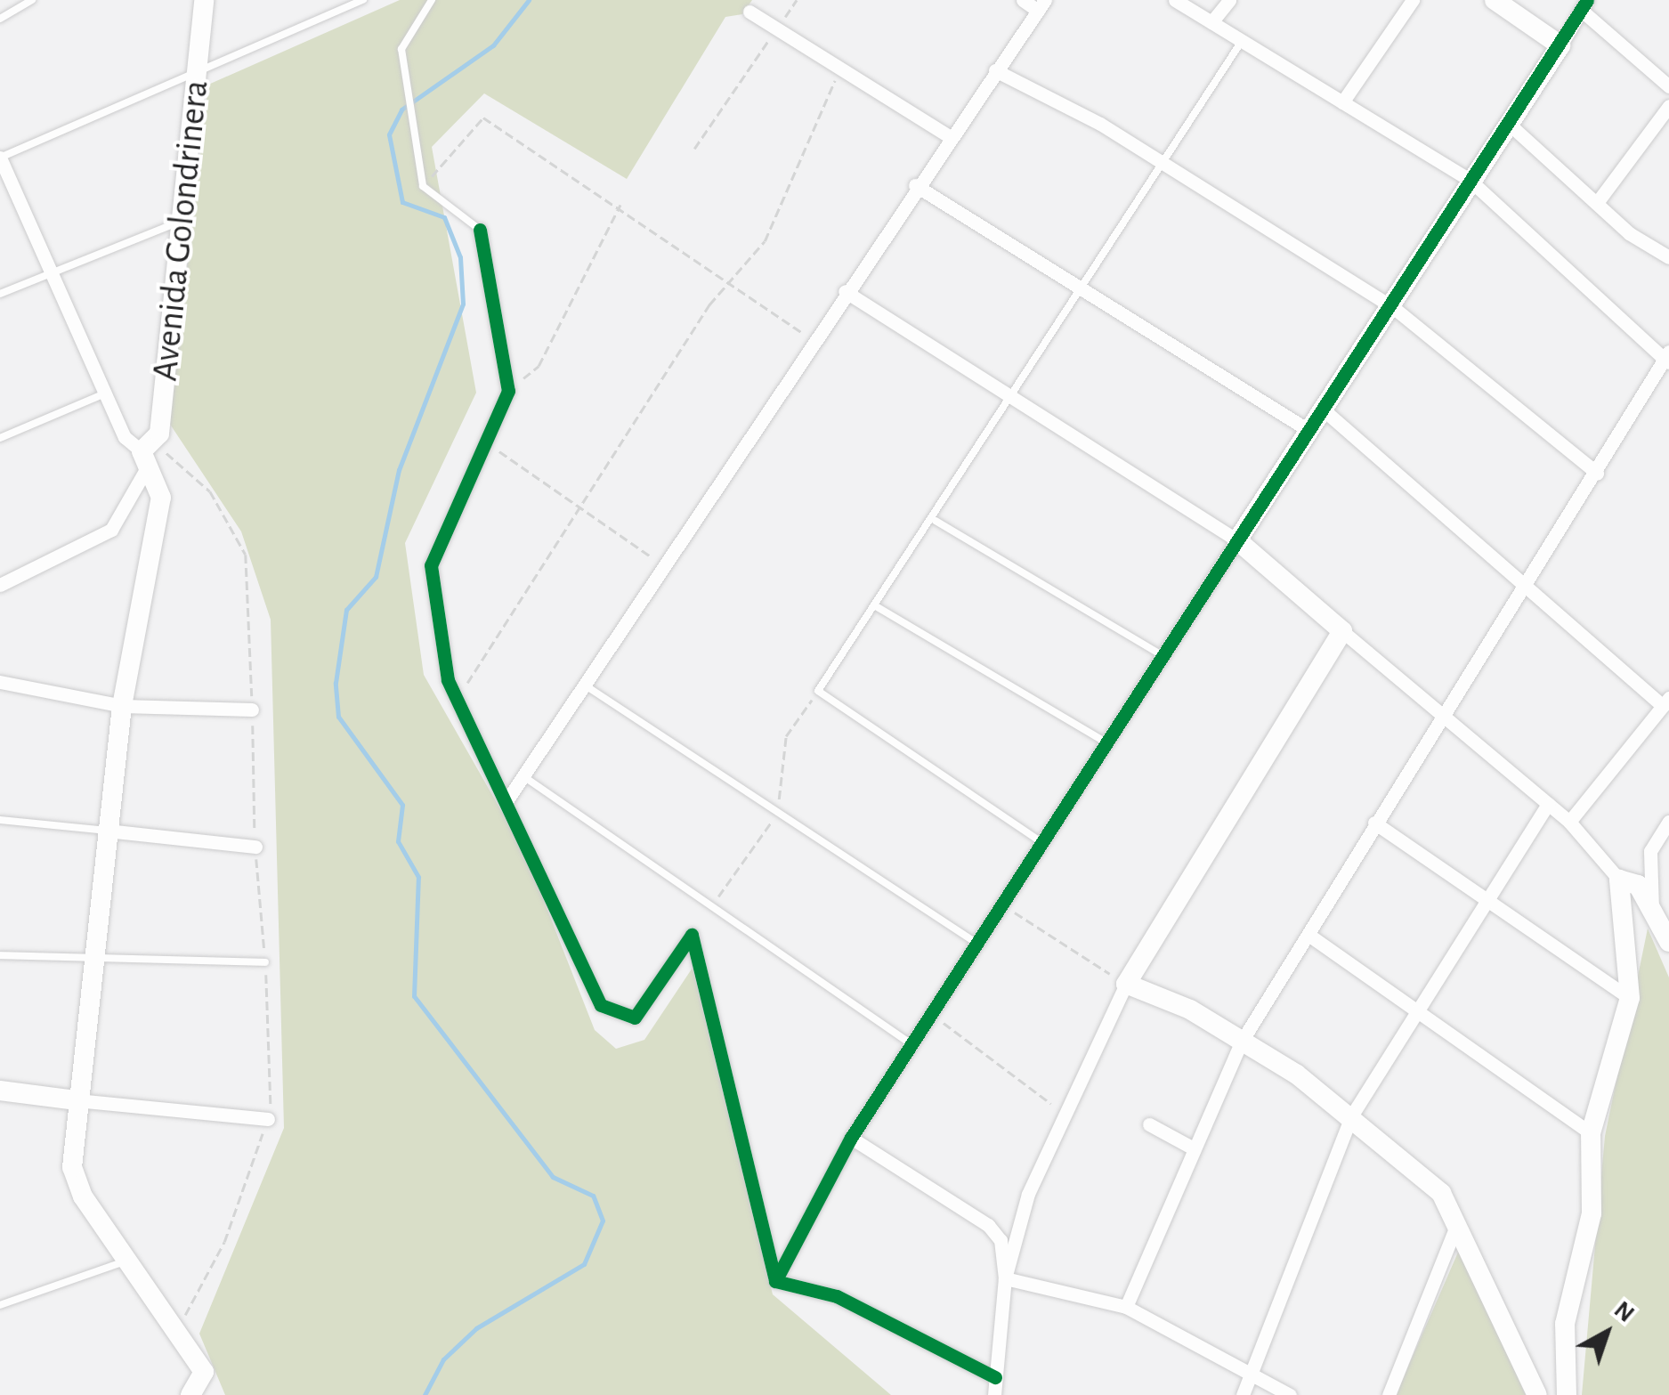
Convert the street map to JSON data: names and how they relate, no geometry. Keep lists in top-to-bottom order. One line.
{"streets":{"street":["Avenida Golondrinera"]},"north":"top right"}
